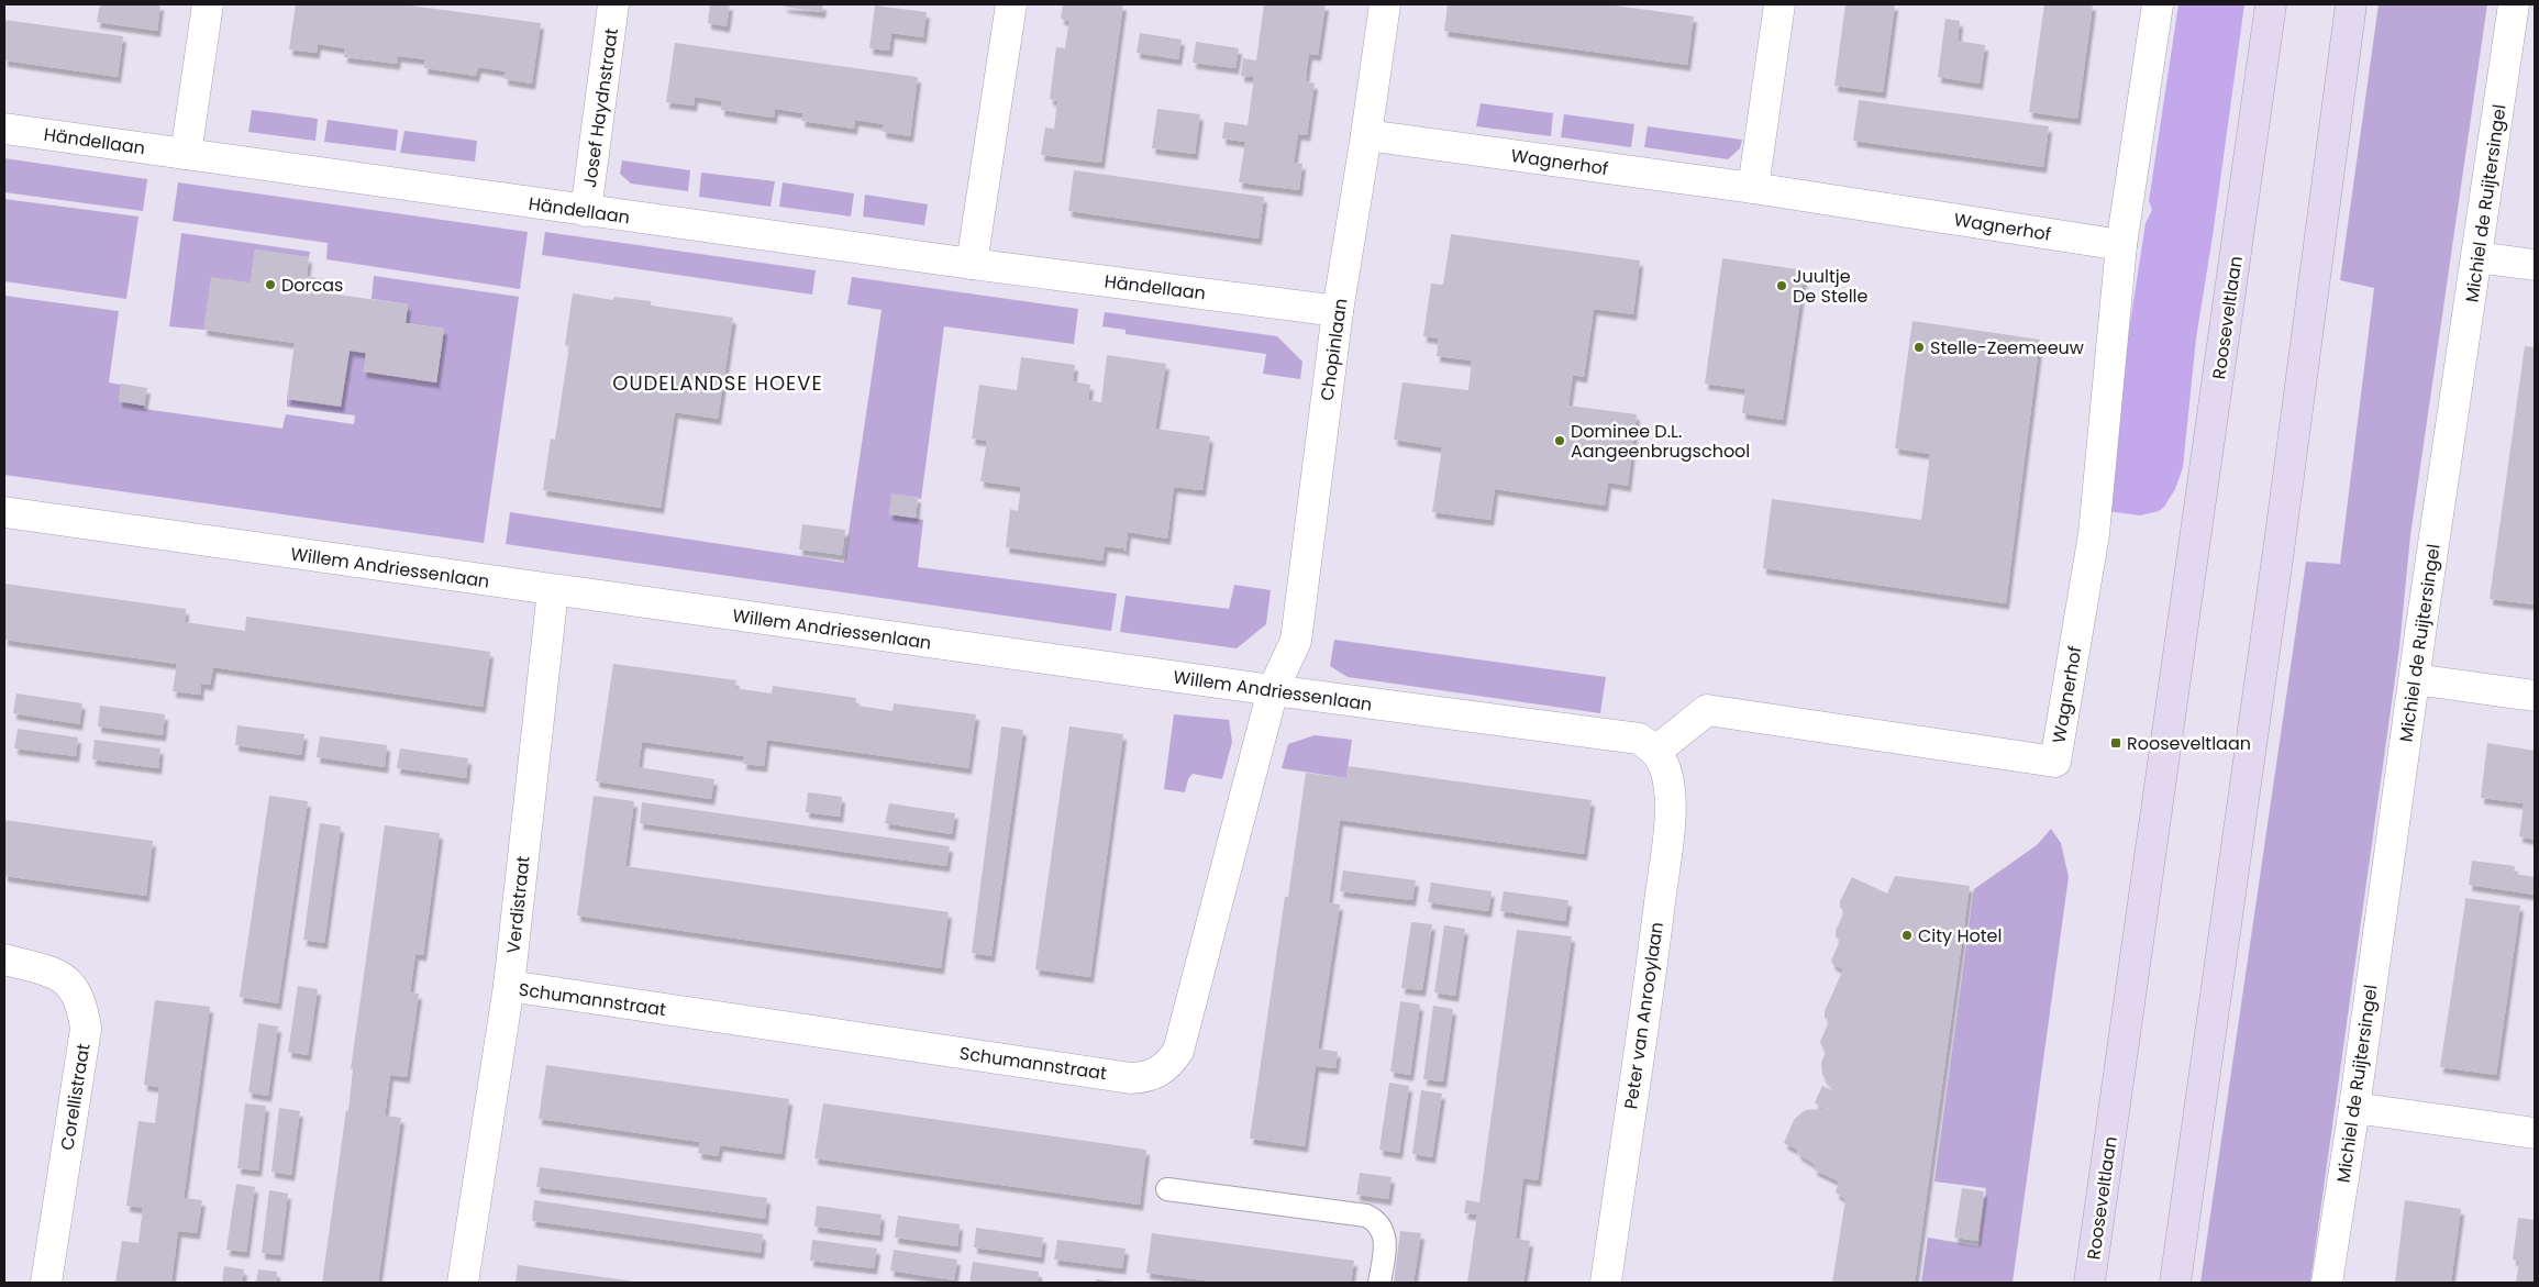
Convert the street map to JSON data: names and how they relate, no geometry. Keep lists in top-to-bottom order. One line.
{"streets":{"main road":["Rooseveltlaan"],"street":["Josef Haydnstraat","Händellaan","Wagnerhof","Michiel de Ruijtersingel","Chopinlaan","Willem Andriessenlaan","Verdistraat","Schumannstraat","Peter van Anrooylaan","Corellistraat"]},"crossings":[["Josef Haydnstraat","Händellaan"],["Händellaan","Chopinlaan"],["Wagnerhof","Chopinlaan"],["Wagnerhof","Willem Andriessenlaan"],["Wagnerhof","Peter van Anrooylaan"],["Chopinlaan","Willem Andriessenlaan"],["Chopinlaan","Schumannstraat"],["Willem Andriessenlaan","Verdistraat"],["Willem Andriessenlaan","Schumannstraat"],["Willem Andriessenlaan","Peter van Anrooylaan"],["Verdistraat","Schumannstraat"]],"districts":["OUDELANDSE HOEVE"],"places":{"other":["Dorcas","Juultje De Stelle","Stelle-Zeemeeuw","Dominee D.L. Aangeenbrugschool","City Hotel"],"transit":["Rooseveltlaan"]}}
